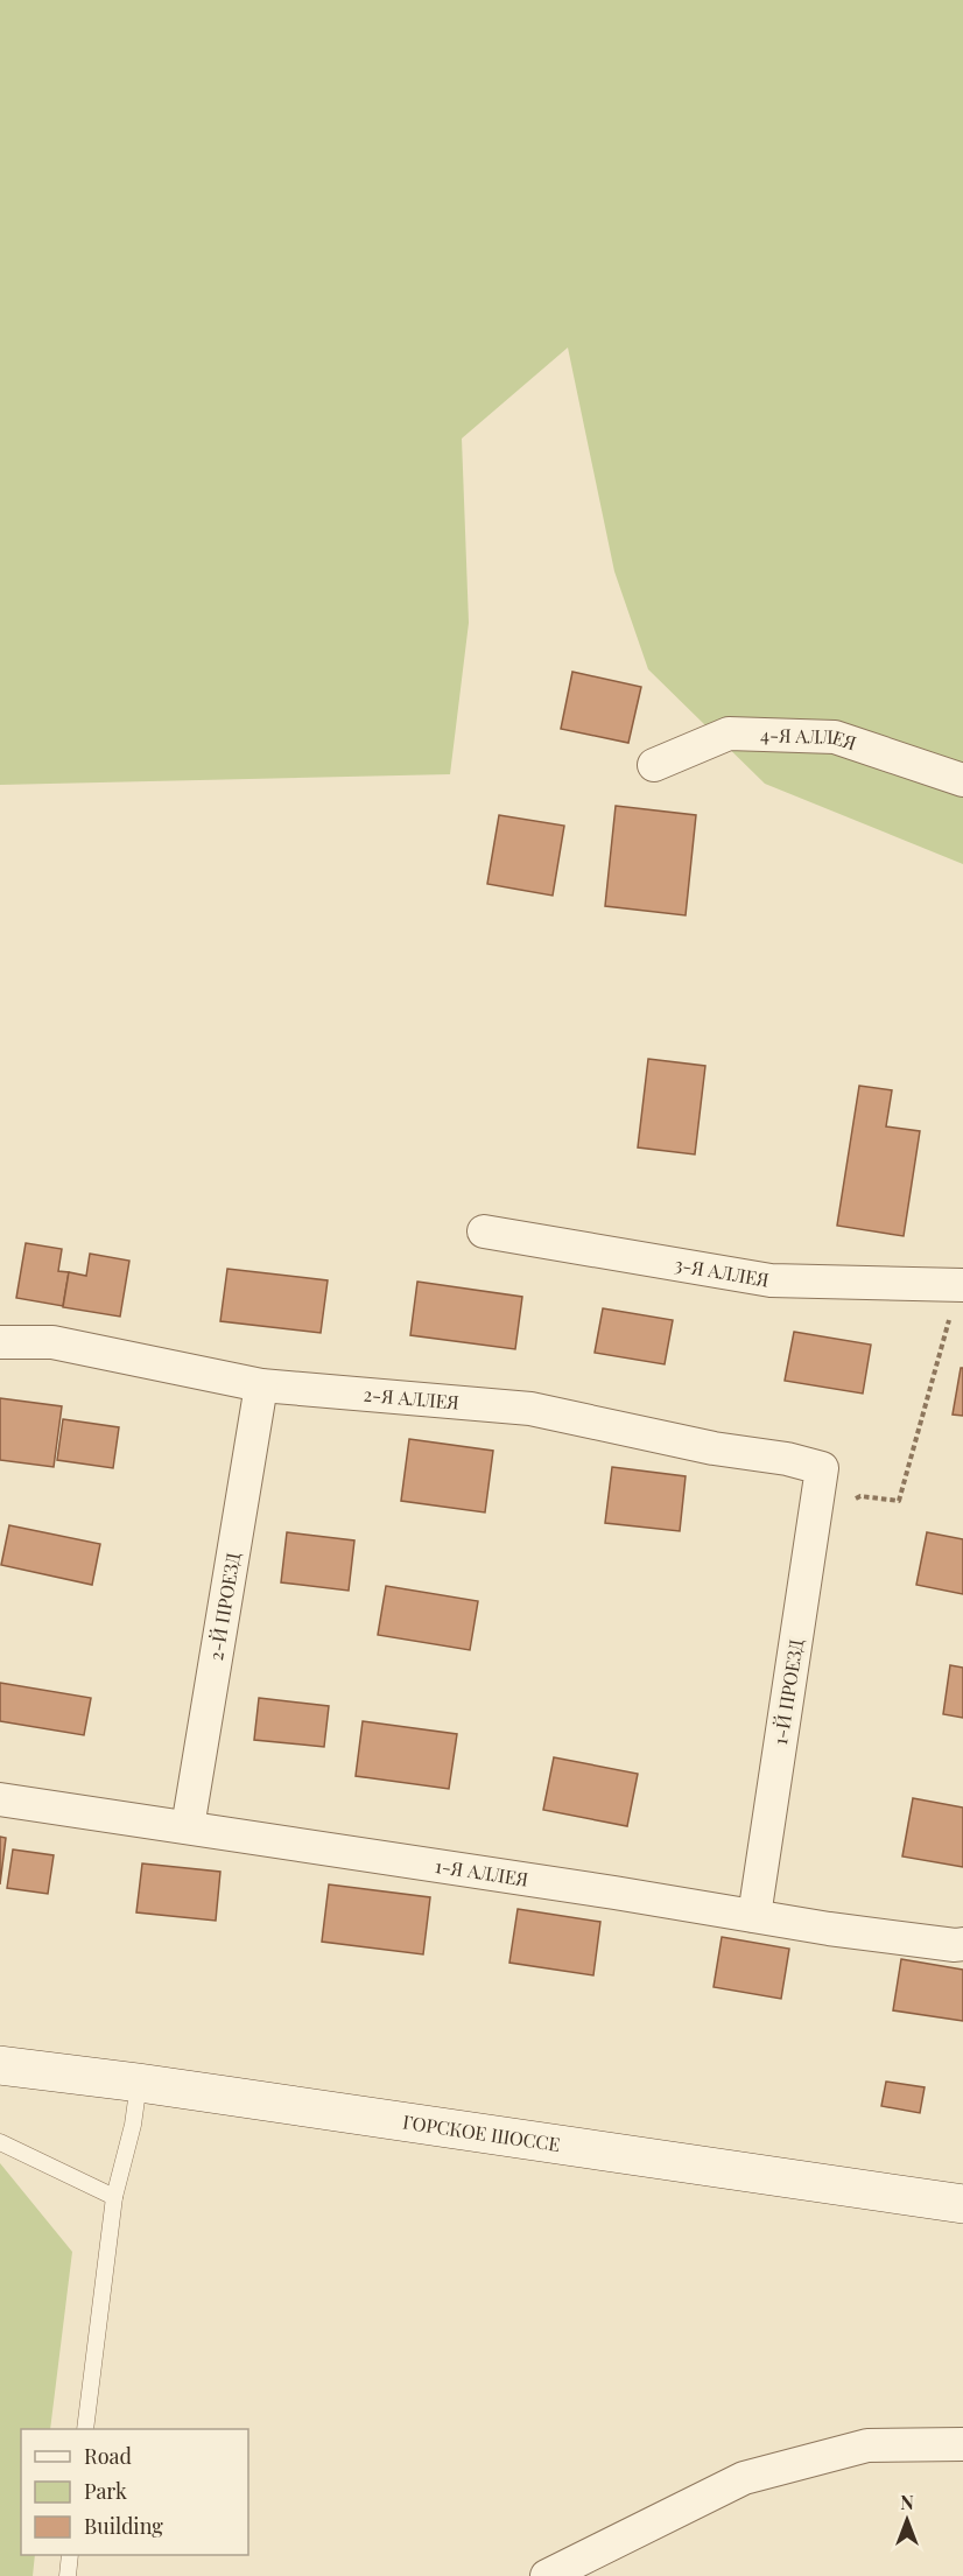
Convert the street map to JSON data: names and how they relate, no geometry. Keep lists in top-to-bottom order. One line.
{"streets":{"main road":["ГОРСКОЕ ШОССЕ"],"street":["4-Я АЛЛЕЯ","3-Я АЛЛЕЯ","2-Я АЛЛЕЯ","2-Й ПРОЕЗД","1-Й ПРОЕЗД","1-Я АЛЛЕЯ"]},"crossings":[["2-Я АЛЛЕЯ","2-Й ПРОЕЗД"],["2-Я АЛЛЕЯ","1-Й ПРОЕЗД"],["2-Й ПРОЕЗД","1-Я АЛЛЕЯ"],["1-Й ПРОЕЗД","1-Я АЛЛЕЯ"]],"legend":["Road","Park","Building"],"north":"top"}
